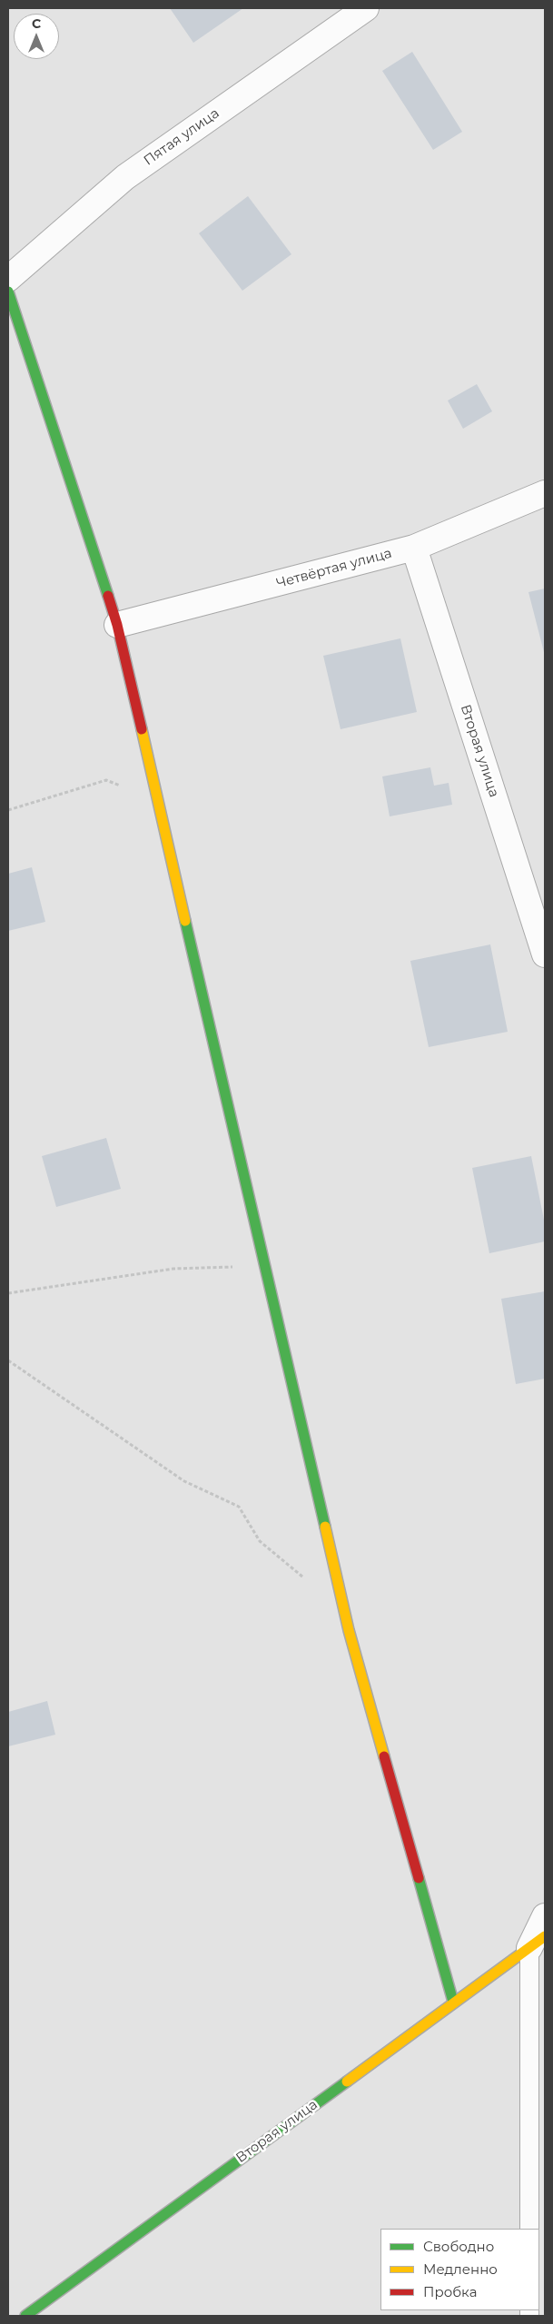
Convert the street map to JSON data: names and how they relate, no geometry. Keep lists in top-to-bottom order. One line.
{"streets":{"street":["Пятая улица","Четвёртая улица","Вторая улица"]},"crossings":[["Четвёртая улица","Вторая улица"]],"legend":["Свободно","Медленно","Пробка"],"north":"top"}
